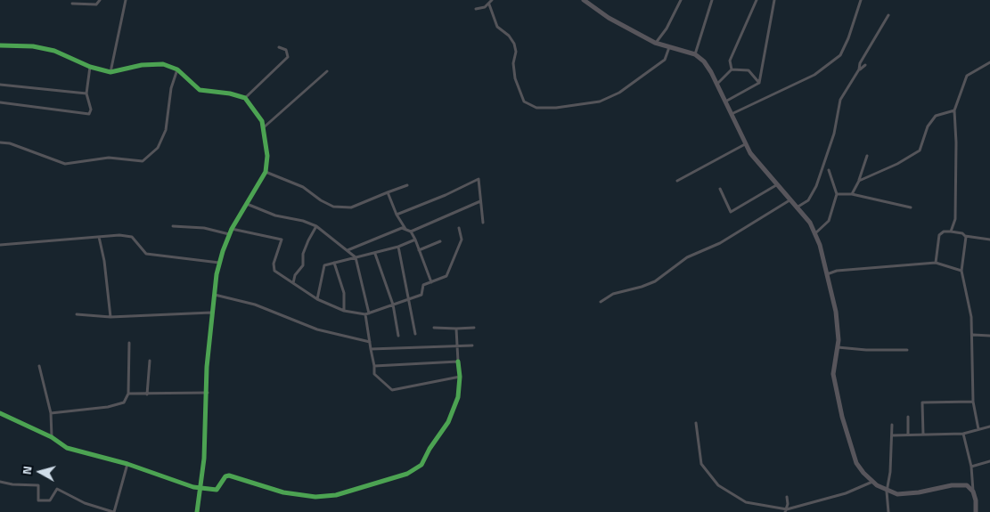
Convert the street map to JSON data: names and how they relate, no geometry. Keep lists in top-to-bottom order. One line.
{"north":"left"}
